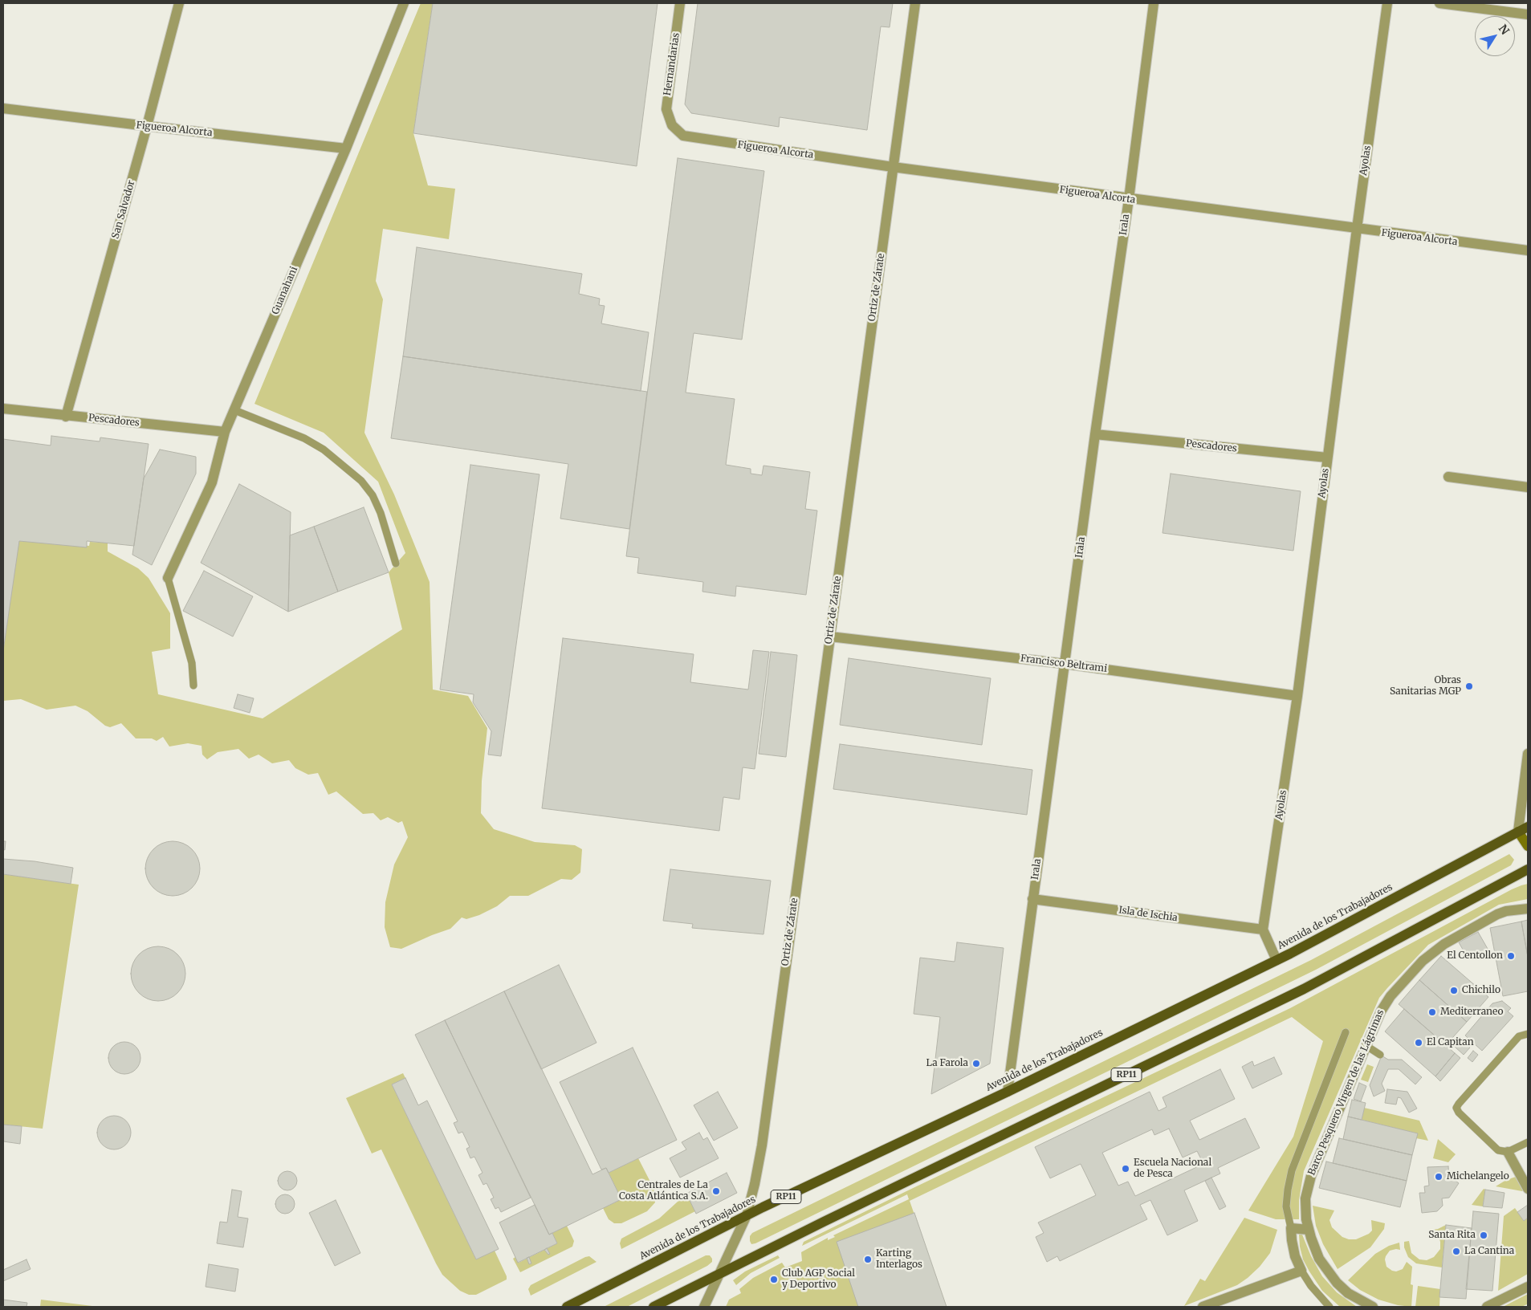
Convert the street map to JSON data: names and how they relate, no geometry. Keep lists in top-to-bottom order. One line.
{"streets":{"main road":["Avenida de los Trabajadores","RP11"],"street":["Hernandarias","Figueroa Alcorta","Ayolas","San Salvador","Irala","Ortiz de Zárate","Guanahani","Pescadores","Francisco Beltrami","Isla de Ischia","Barco Pesquero Virgen de las Lágrimas"]},"crossings":[["Hernandarias","Figueroa Alcorta"],["Figueroa Alcorta","Ayolas"],["Figueroa Alcorta","San Salvador"],["Figueroa Alcorta","Irala"],["Figueroa Alcorta","Ortiz de Zárate"],["Figueroa Alcorta","Guanahani"],["Ayolas","Pescadores"],["Ayolas","Francisco Beltrami"],["Ayolas","Isla de Ischia"],["San Salvador","Pescadores"],["Irala","Pescadores"],["Irala","Francisco Beltrami"],["Irala","Isla de Ischia"],["Irala","Avenida de los Trabajadores"],["Ortiz de Zárate","Francisco Beltrami"],["Ortiz de Zárate","Avenida de los Trabajadores"],["Ortiz de Zárate","RP11"],["Guanahani","Pescadores"]],"places":["Obras Sanitarias MGP","El Centollon","Chichilo","Mediterraneo","El Capitan","La Farola","Escuela Nacional de Pesca","Michelangelo","Centrales de La Costa Atlántica S.A.","Santa Rita","La Cantina","Karting Interlagos","Club AGP Social y Deportivo"],"north":"top right"}
